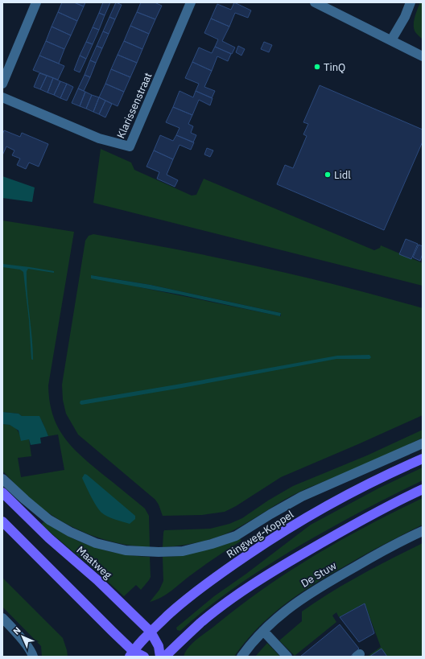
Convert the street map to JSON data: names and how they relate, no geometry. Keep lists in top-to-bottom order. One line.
{"streets":{"main road":["Ringweg-Koppel","Maatweg"],"street":["Klarissenstraat","De Stuw"]},"crossings":[["Ringweg-Koppel","Maatweg"]],"places":["TinQ","Lidl"],"north":"top left"}
